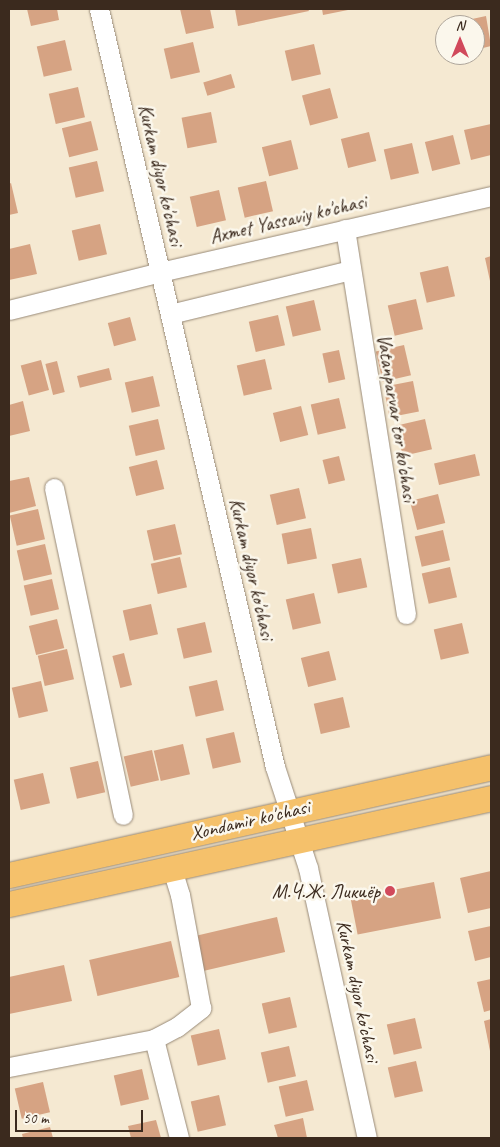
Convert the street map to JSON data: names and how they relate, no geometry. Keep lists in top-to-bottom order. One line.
{"streets":{"main road":["Xondamir ko'chasi"],"street":["Kurkam diyor ko'chasi","Axmet Yassaviy ko'chasi","Vatanparvar tor ko'chasi"]},"crossings":[["Kurkam diyor ko'chasi","Axmet Yassaviy ko'chasi"],["Kurkam diyor ko'chasi","Xondamir ko'chasi"],["Axmet Yassaviy ko'chasi","Vatanparvar tor ko'chasi"]],"places":["М.Ч.Ж. Ликиёр"],"scale_bar":"50 m","north":"top"}
